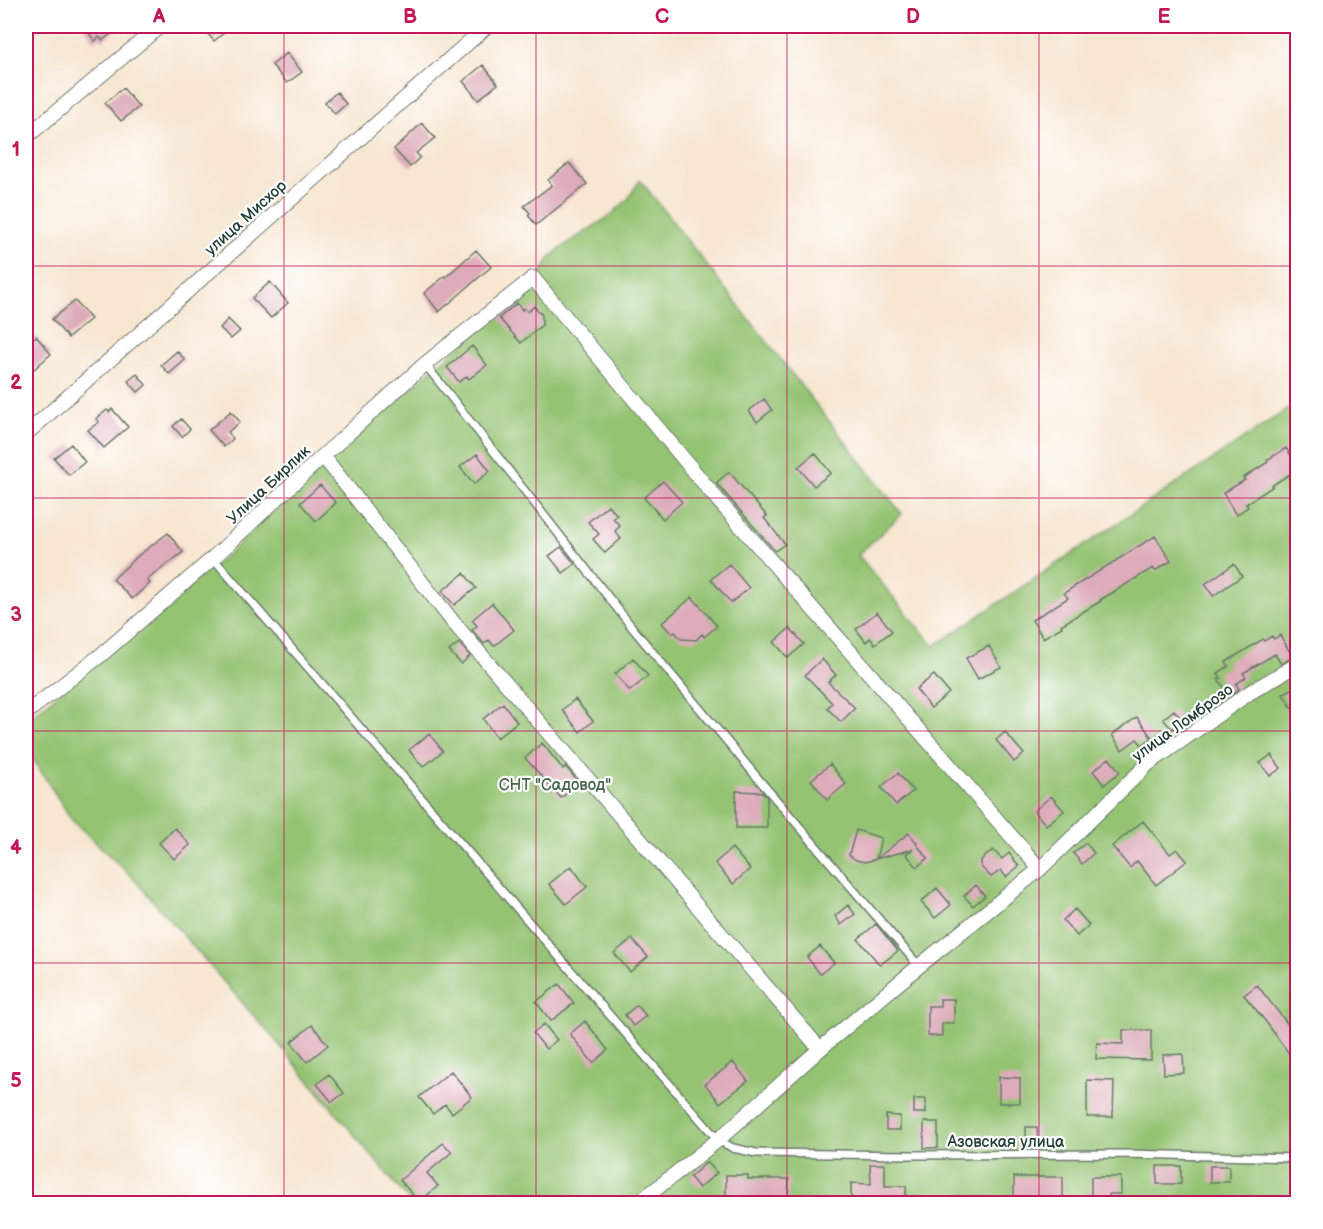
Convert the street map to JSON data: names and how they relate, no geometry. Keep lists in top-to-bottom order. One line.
{"streets":{"street":["улица Мисхор","Улица Бирлик","улица Ломброзо"],"lane":["Азовская улица"]},"crossings":[["Улица Бирлик","улица Ломброзо"],["улица Ломброзо","Азовская улица"]],"parks":["СНТ \"Садовод\""],"grid":{"columns":["A","B","C","D","E"],"rows":["1","2","3","4","5"]}}
